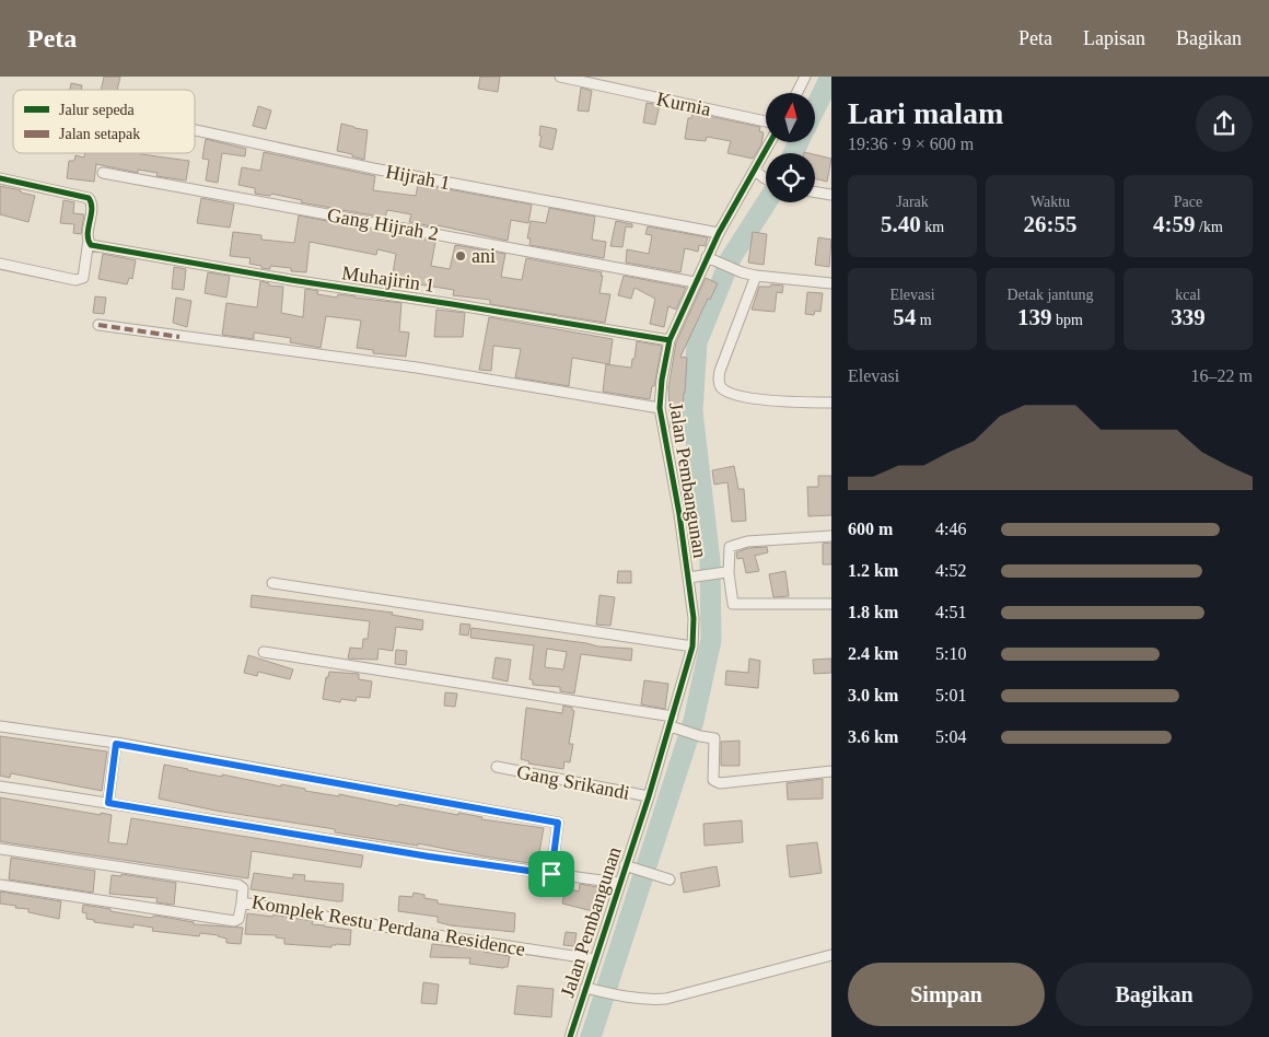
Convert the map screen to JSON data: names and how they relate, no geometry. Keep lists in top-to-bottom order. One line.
{"streets":{"street":["Kurnia","Hijrah 1","Gang Hijrah 2","Muhajirin 1","Jalan Pembangunan","Gang Srikandi","Komplek Restu Perdana Residence"]},"crossings":[["Hijrah 1","Jalan Pembangunan"],["Gang Hijrah 2","Jalan Pembangunan"],["Muhajirin 1","Jalan Pembangunan"],["Jalan Pembangunan","Gang Srikandi"],["Jalan Pembangunan","Komplek Restu Perdana Residence"]],"places":["ani"],"legend":["Jalur sepeda","Jalan setapak"],"north":"top","page":{"header":"Peta","nav":["Peta","Lapisan","Bagikan"],"heading":["Lari malam","19:36 · 9 × 600 m"],"stats":[["Jarak","5.40 km"],["Waktu","26:55"],["Pace","4:59 /km"],["Elevasi","54 m"],["Detak jantung","139 bpm"],["kcal","339"]],"chart":["Elevasi","16–22 m"],"list":[{"name":"600 m","note":"4:46"},{"name":"1.2 km","note":"4:52"},{"name":"1.8 km","note":"4:51"},{"name":"2.4 km","note":"5:10"},{"name":"3.0 km","note":"5:01"},{"name":"3.6 km","note":"5:04"}],"buttons":["Simpan","Bagikan"]}}
